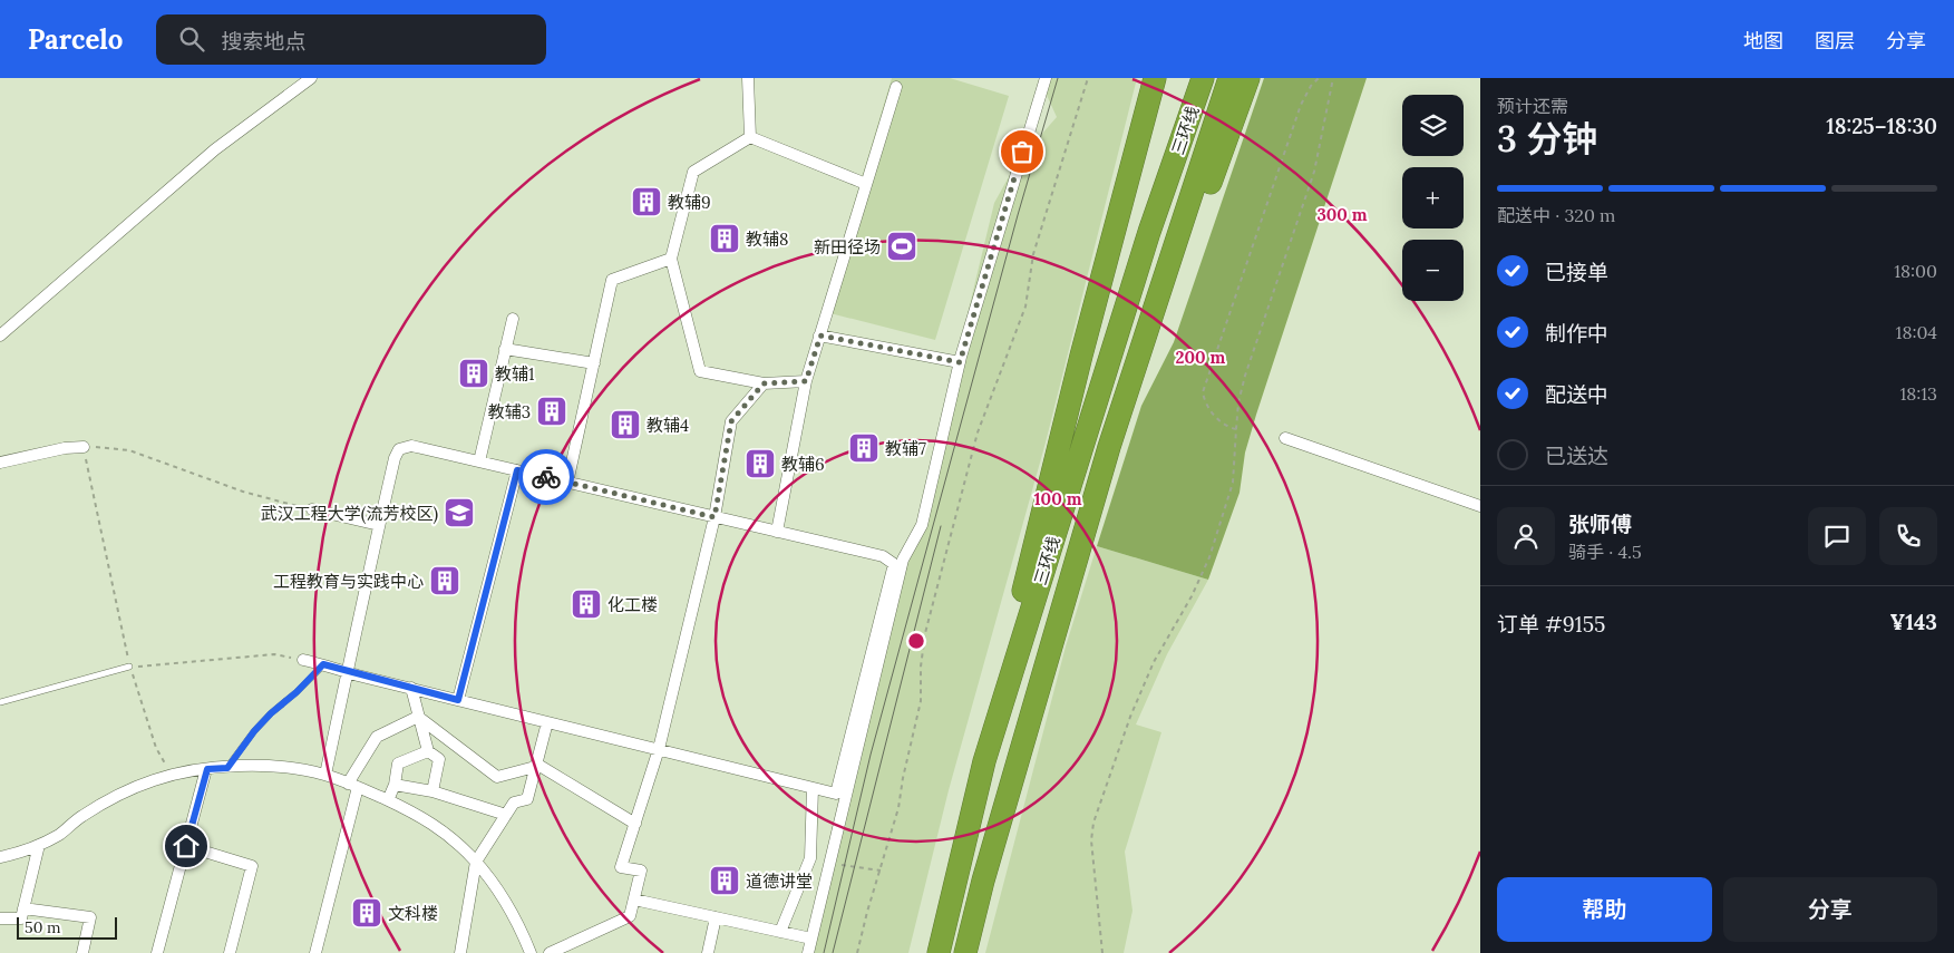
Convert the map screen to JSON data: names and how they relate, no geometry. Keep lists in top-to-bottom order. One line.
{"streets":{"highway":["三环线"]},"places":{"building":["教辅9","教辅8","教辅1","教辅3","教辅4","教辅7","教辅6","工程教育与实践中心","化工楼","道德讲堂","文科楼"],"sports":["新田径场"],"school or university":["武汉工程大学(流芳校区)"]},"scale_bar":"50 m","page":{"header":"Parcelo","search":"搜索地点","nav":["地图","图层","分享"],"heading":["3 分钟","预计还需","18:25–18:30"],"panel":["张师傅","骑手 · 4.5","订单 #9155","¥143"],"map_buttons":["+","−"],"bar":"配送中 · 320 m","list":[["已接单","18:00"],["制作中","18:04"],["配送中","18:13"],"已送达"],"buttons":["帮助","分享"],"scale":"50 m"},"rings":["300 m","200 m","100 m"]}
